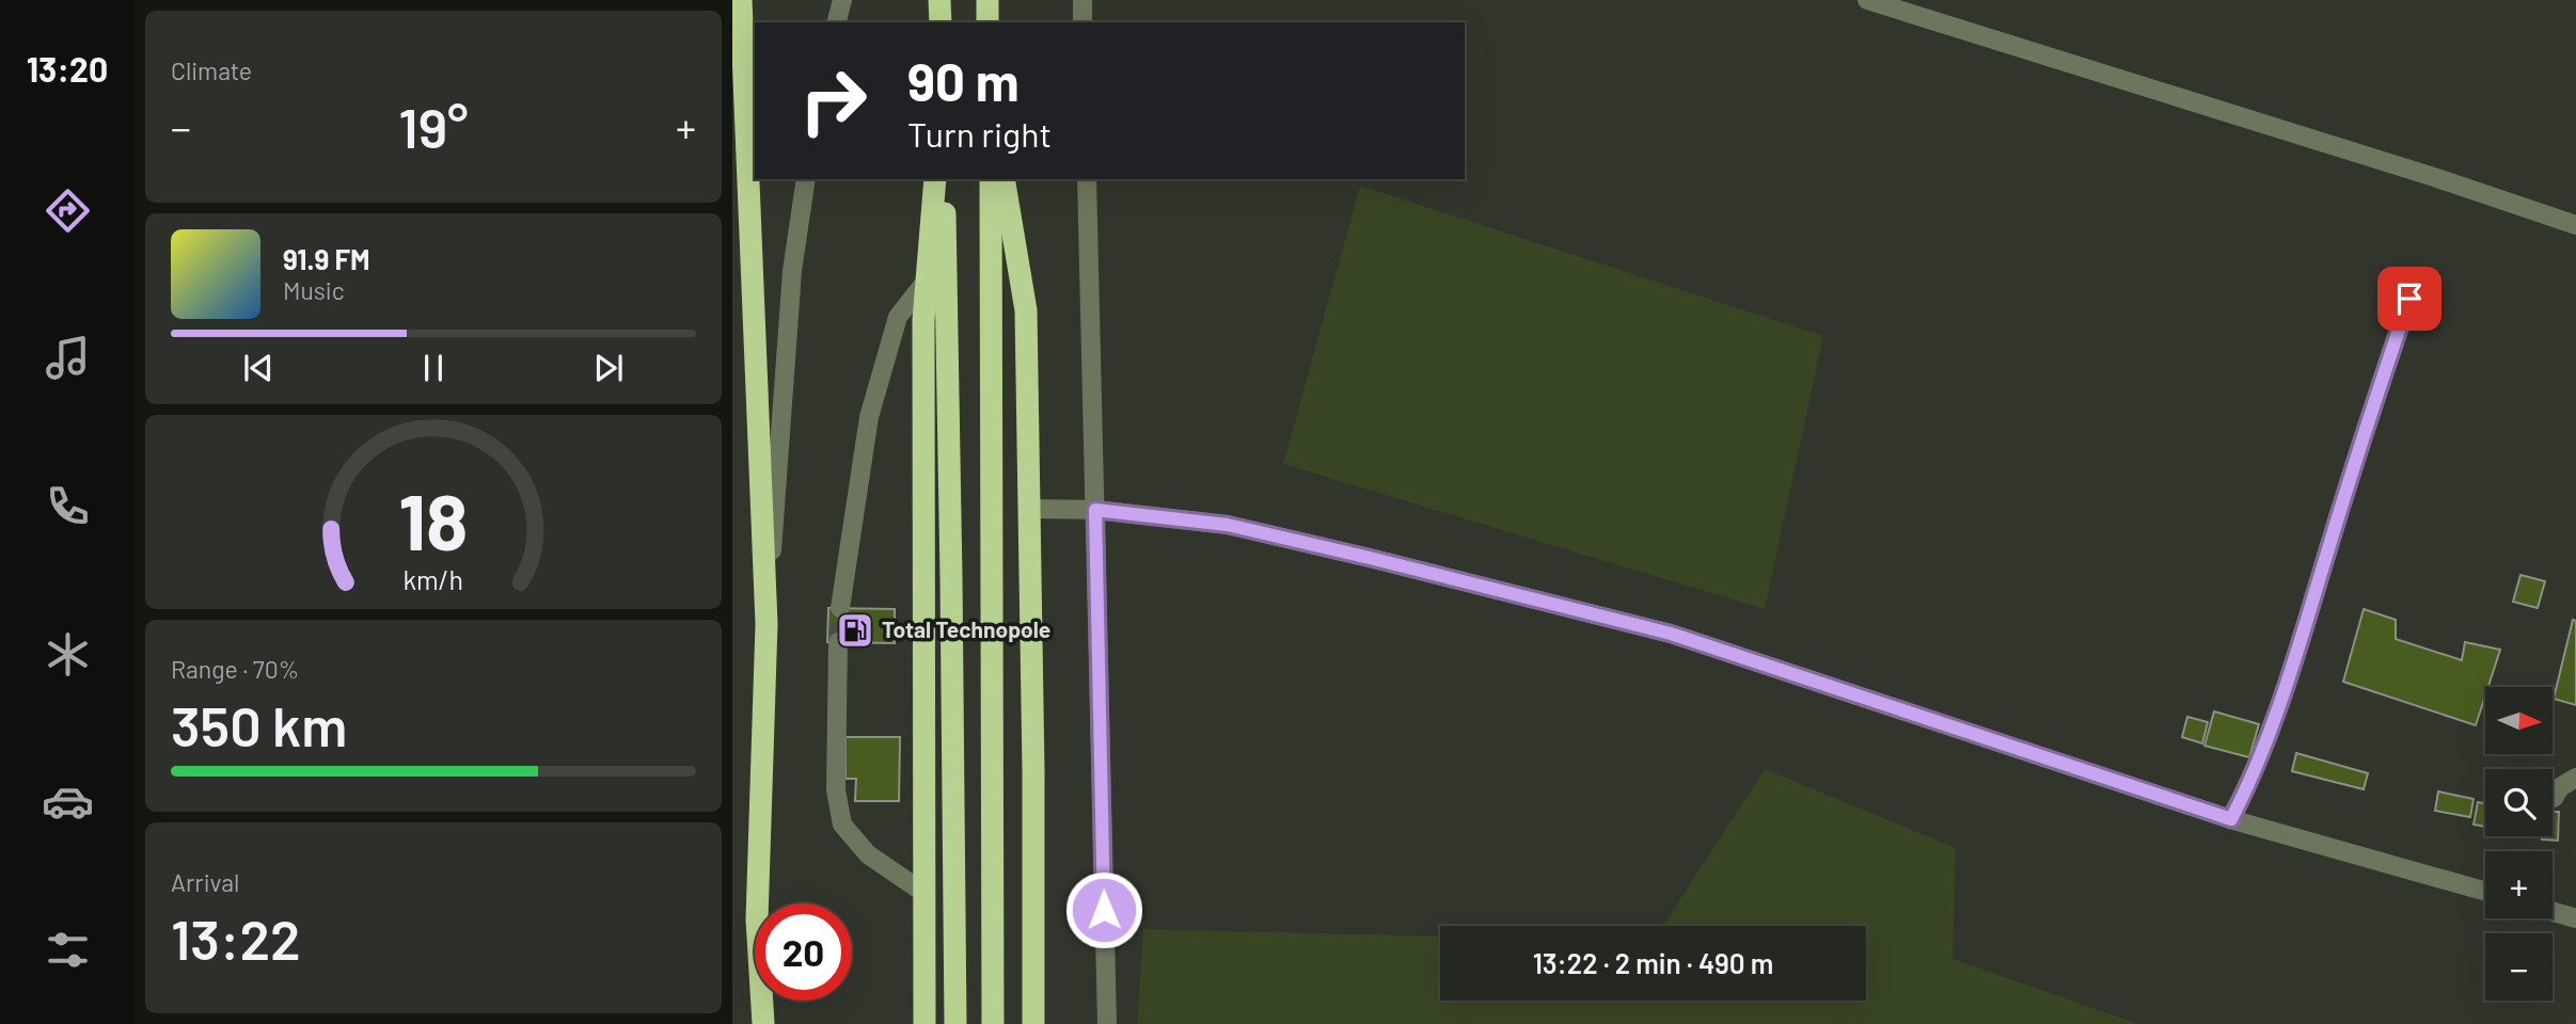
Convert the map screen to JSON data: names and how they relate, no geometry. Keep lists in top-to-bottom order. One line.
{"places":{"fuel station":["Total Technopole"]},"north":"right","page":{"tabs":"13:20","tile":["Climate",["Range · 70%","350 km"],["Arrival","13:22"]],"turn":["90 m","Turn right"],"heat":["−","19°","+"],"song":["91.9 FM","Music"],"map_buttons":["+","−"],"limit":"20","trip":"13:22 · 2 min · 490 m","gauge":["18","km/h"]}}
